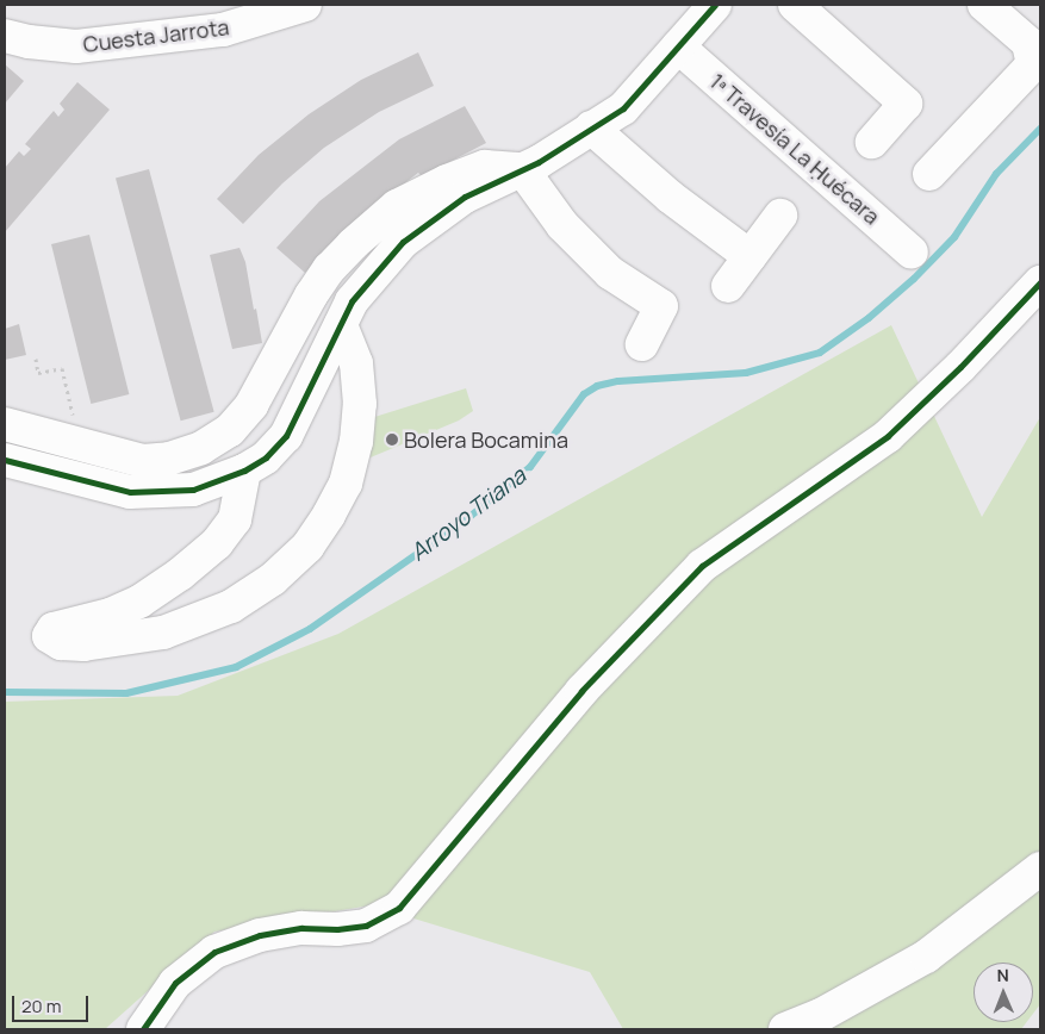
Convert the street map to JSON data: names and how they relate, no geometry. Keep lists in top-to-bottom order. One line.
{"streets":{"street":["Cuesta Jarrota","1ª Travesía La Ḥuécara"]},"water":["Arroyo Triana"],"places":["Bolera Bocamina"],"scale_bar":"20 m","north":"top"}
